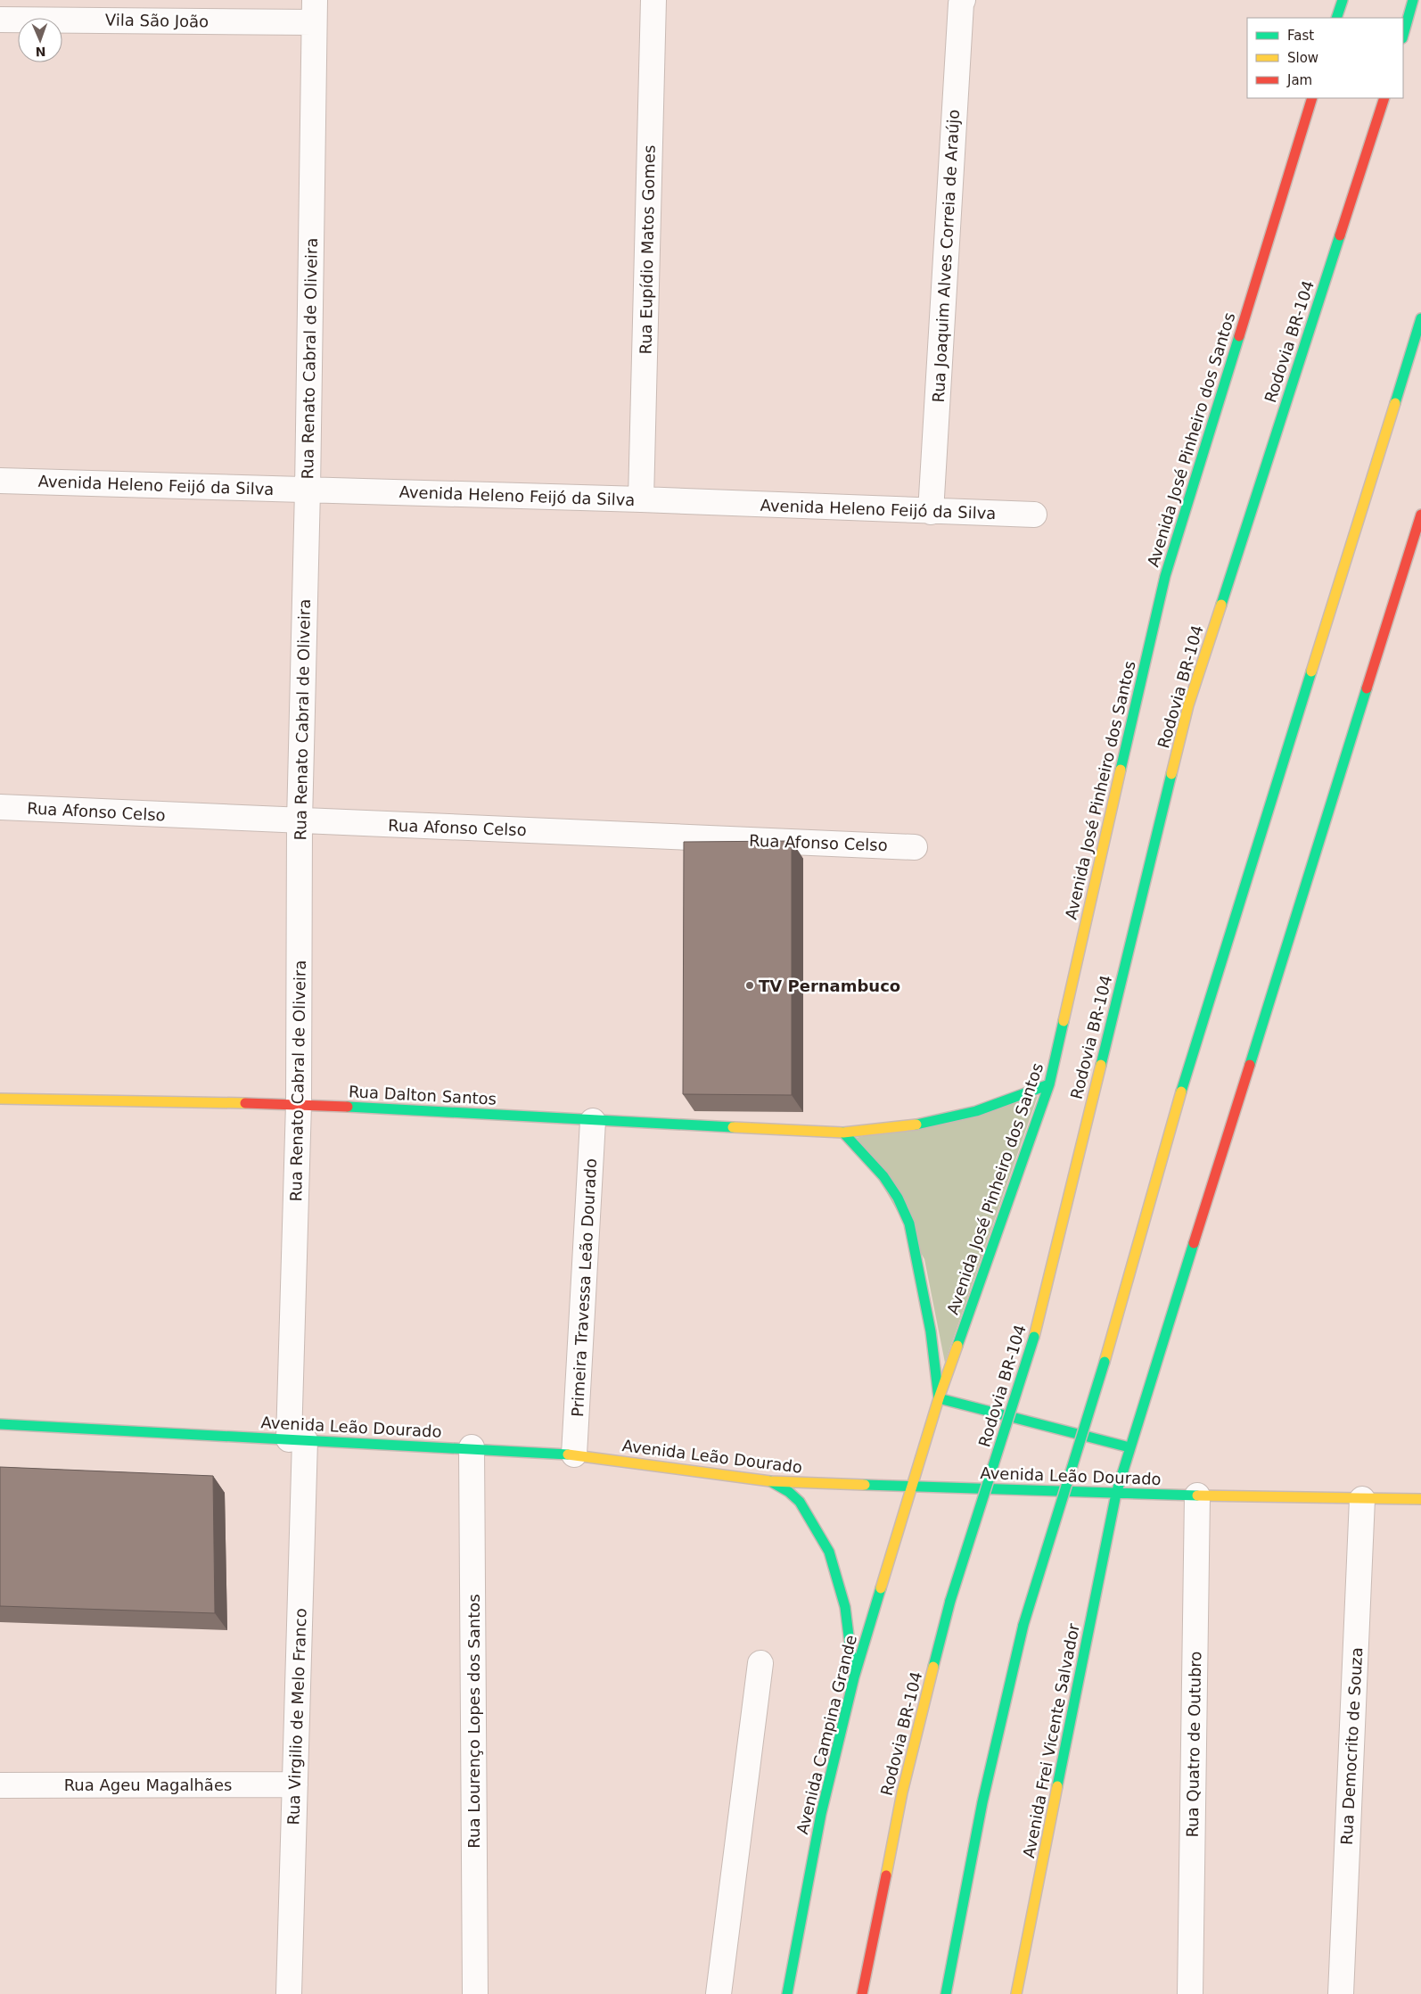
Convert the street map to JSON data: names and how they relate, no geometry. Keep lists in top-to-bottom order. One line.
{"streets":{"main road":["Rodovia BR-104","Avenida José Pinheiro dos Santos","Rua Dalton Santos","Avenida Leão Dourado","Avenida Campina Grande","Avenida Frei Vicente Salvador"],"street":["Vila São João","Rua Eupídio Matos Gomes","Rua Joaquim Alves Correia de Araújo","Rua Renato Cabral de Oliveira","Avenida Heleno Feijó da Silva","Rua Afonso Celso","Primeira Travessa Leão Dourado","Rua Virgilio de Melo Franco","Rua Lourenço Lopes dos Santos","Rua Quatro de Outubro","Rua Democrito de Souza","Rua Ageu Magalhães"]},"crossings":[["Vila São João","Rua Renato Cabral de Oliveira"],["Rua Eupídio Matos Gomes","Avenida Heleno Feijó da Silva"],["Rua Joaquim Alves Correia de Araújo","Avenida Heleno Feijó da Silva"],["Rua Renato Cabral de Oliveira","Avenida Heleno Feijó da Silva"],["Rua Renato Cabral de Oliveira","Rua Afonso Celso"],["Rua Renato Cabral de Oliveira","Rua Dalton Santos"],["Rua Renato Cabral de Oliveira","Avenida Leão Dourado"],["Rua Renato Cabral de Oliveira","Rua Virgilio de Melo Franco"],["Avenida José Pinheiro dos Santos","Rua Dalton Santos"],["Avenida José Pinheiro dos Santos","Avenida Leão Dourado"],["Avenida José Pinheiro dos Santos","Avenida Campina Grande"],["Rua Dalton Santos","Primeira Travessa Leão Dourado"],["Primeira Travessa Leão Dourado","Avenida Leão Dourado"],["Avenida Leão Dourado","Rua Virgilio de Melo Franco"],["Avenida Leão Dourado","Rua Lourenço Lopes dos Santos"],["Avenida Leão Dourado","Avenida Campina Grande"],["Avenida Leão Dourado","Avenida Frei Vicente Salvador"],["Avenida Leão Dourado","Rua Quatro de Outubro"],["Avenida Leão Dourado","Rua Democrito de Souza"],["Rua Virgilio de Melo Franco","Rua Ageu Magalhães"]],"places":["TV Pernambuco"],"legend":["Fast","Slow","Jam"],"north":"bottom"}
